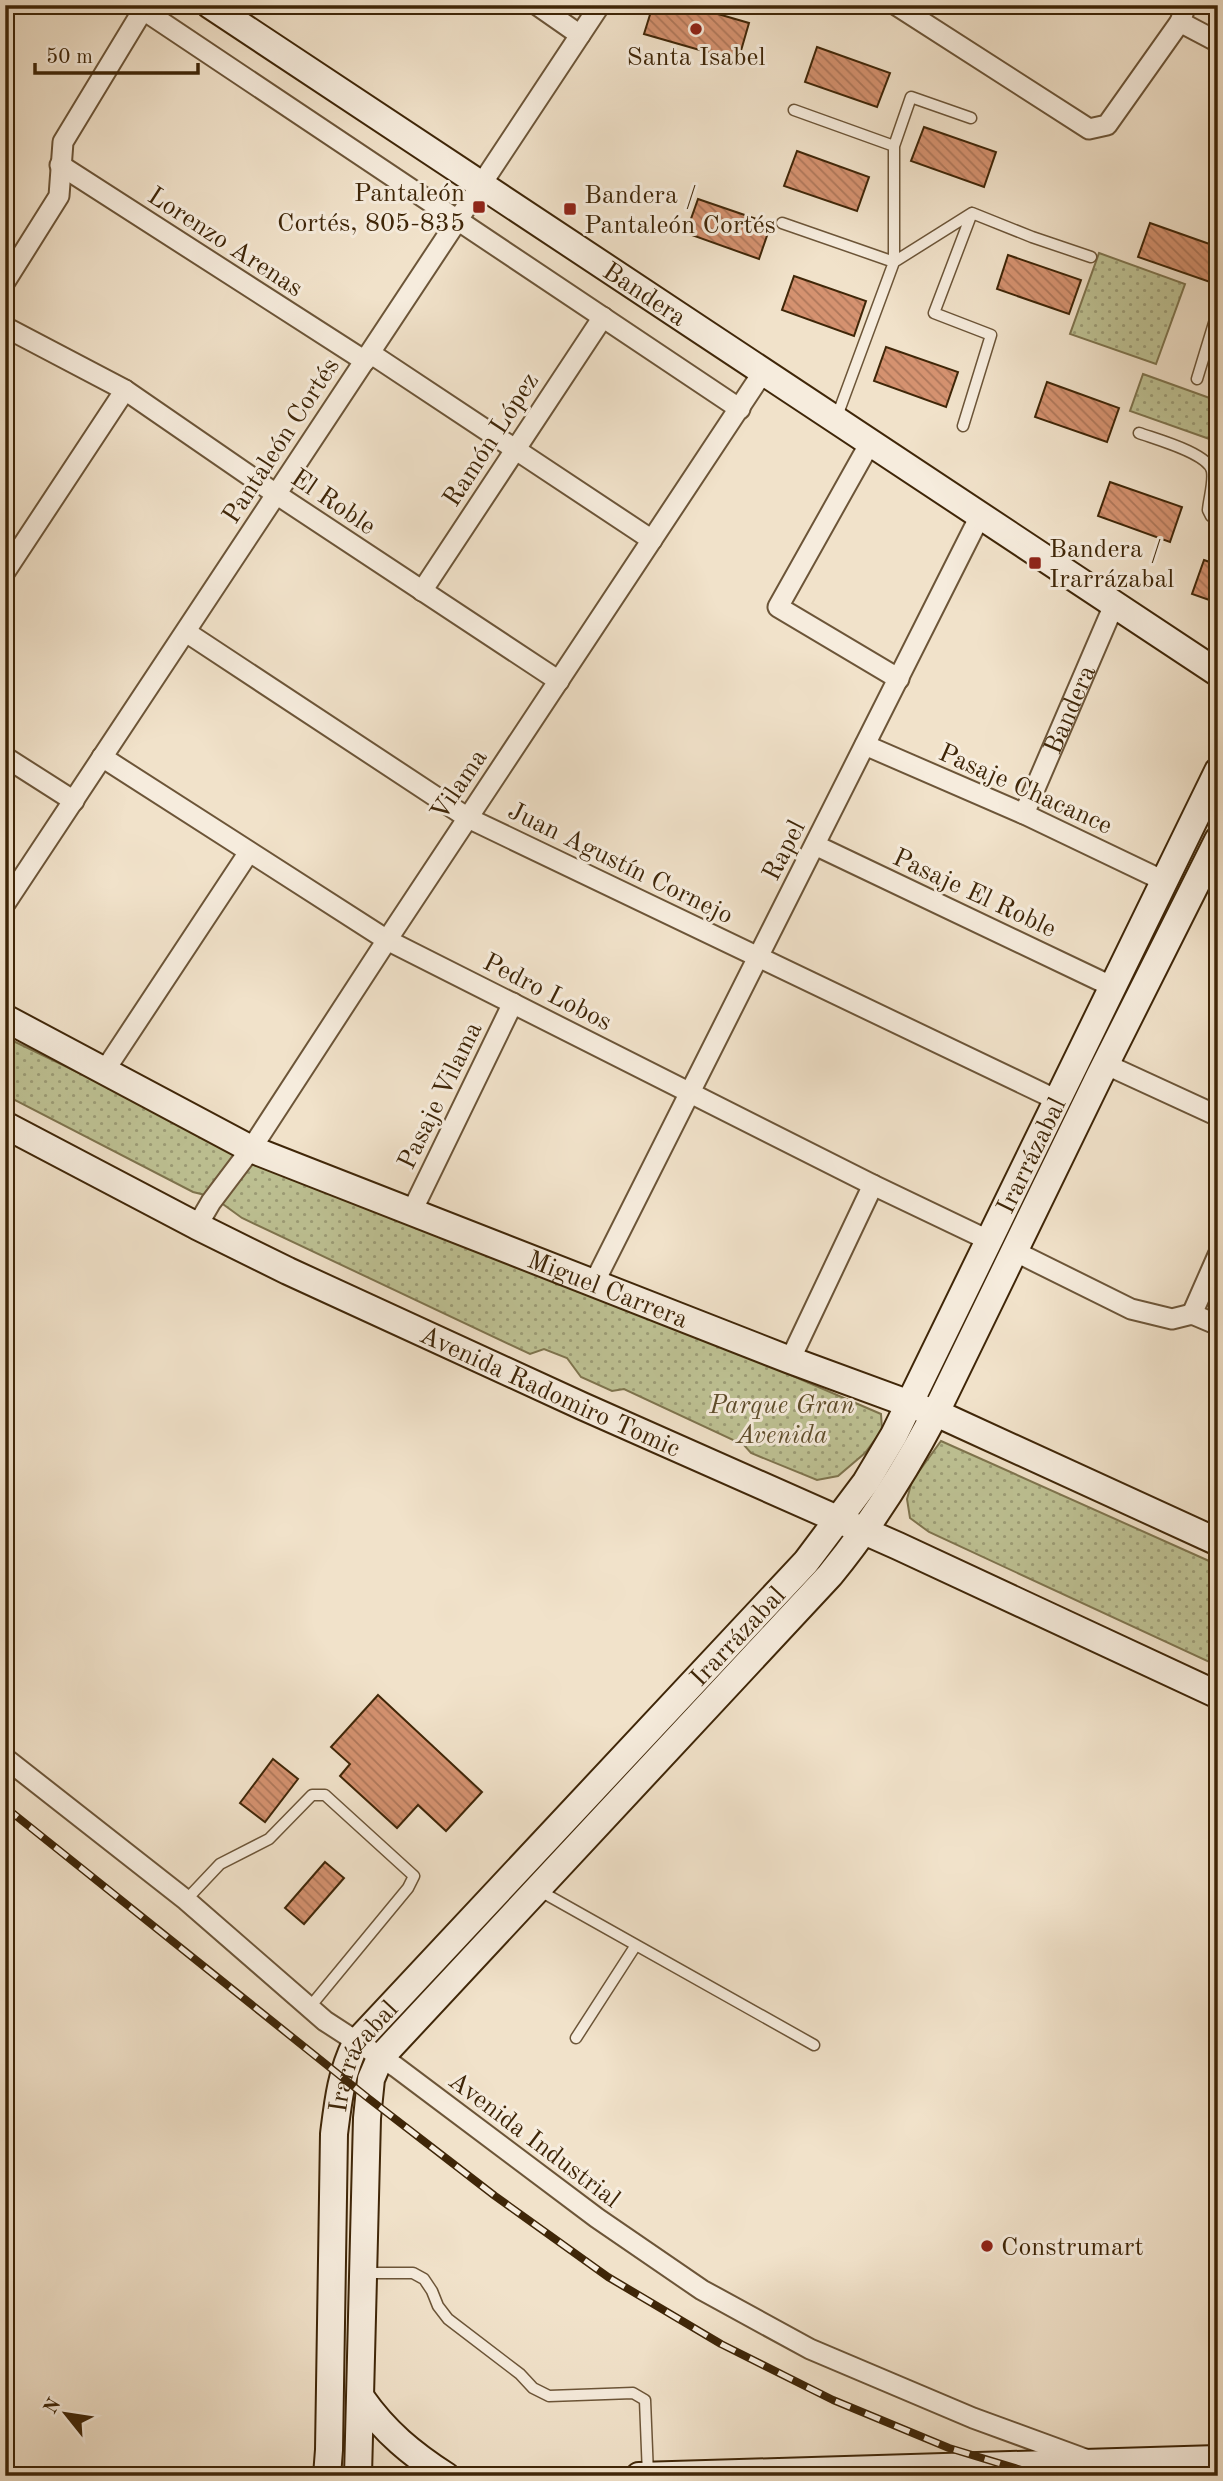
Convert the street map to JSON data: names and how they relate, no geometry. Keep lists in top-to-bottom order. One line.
{"streets":{"main road":["Bandera","Irarrázabal","Miguel Carrera","Avenida Radomiro Tomic"],"street":["Lorenzo Arenas","Ramón López","Pantaleón Cortés","El Roble","Vilama","Pasaje Chacance","Rapel","Juan Agustín Cornejo","Pasaje El Roble","Pedro Lobos","Pasaje Vilama","Avenida Industrial"]},"crossings":[["Lorenzo Arenas","Ramón López"],["Lorenzo Arenas","Pantaleón Cortés"],["Lorenzo Arenas","Vilama"],["Bandera","Ramón López"],["Bandera","Pantaleón Cortés"],["Bandera","Vilama"],["Bandera","Pasaje Chacance"],["Bandera","Rapel"],["Ramón López","El Roble"],["Pantaleón Cortés","El Roble"],["Pantaleón Cortés","Juan Agustín Cornejo"],["Pantaleón Cortés","Pedro Lobos"],["El Roble","Vilama"],["Vilama","Juan Agustín Cornejo"],["Vilama","Pedro Lobos"],["Vilama","Miguel Carrera"],["Vilama","Avenida Radomiro Tomic"],["Pasaje Chacance","Rapel"],["Pasaje Chacance","Irarrázabal"],["Rapel","Juan Agustín Cornejo"],["Rapel","Pasaje El Roble"],["Rapel","Pedro Lobos"],["Rapel","Miguel Carrera"],["Juan Agustín Cornejo","Irarrázabal"],["Pasaje El Roble","Irarrázabal"],["Pedro Lobos","Pasaje Vilama"],["Pedro Lobos","Irarrázabal"],["Pasaje Vilama","Miguel Carrera"],["Irarrázabal","Miguel Carrera"],["Irarrázabal","Avenida Radomiro Tomic"],["Irarrázabal","Avenida Industrial"]],"parks":["Parque Gran Avenida"],"places":{"other":["Santa Isabel","Construmart"],"transit":["Pantaleón Cortés, 805-835","Bandera / Pantaleón Cortés","Bandera / Irarrázabal"]},"scale_bar":"50 m","north":"top left"}
